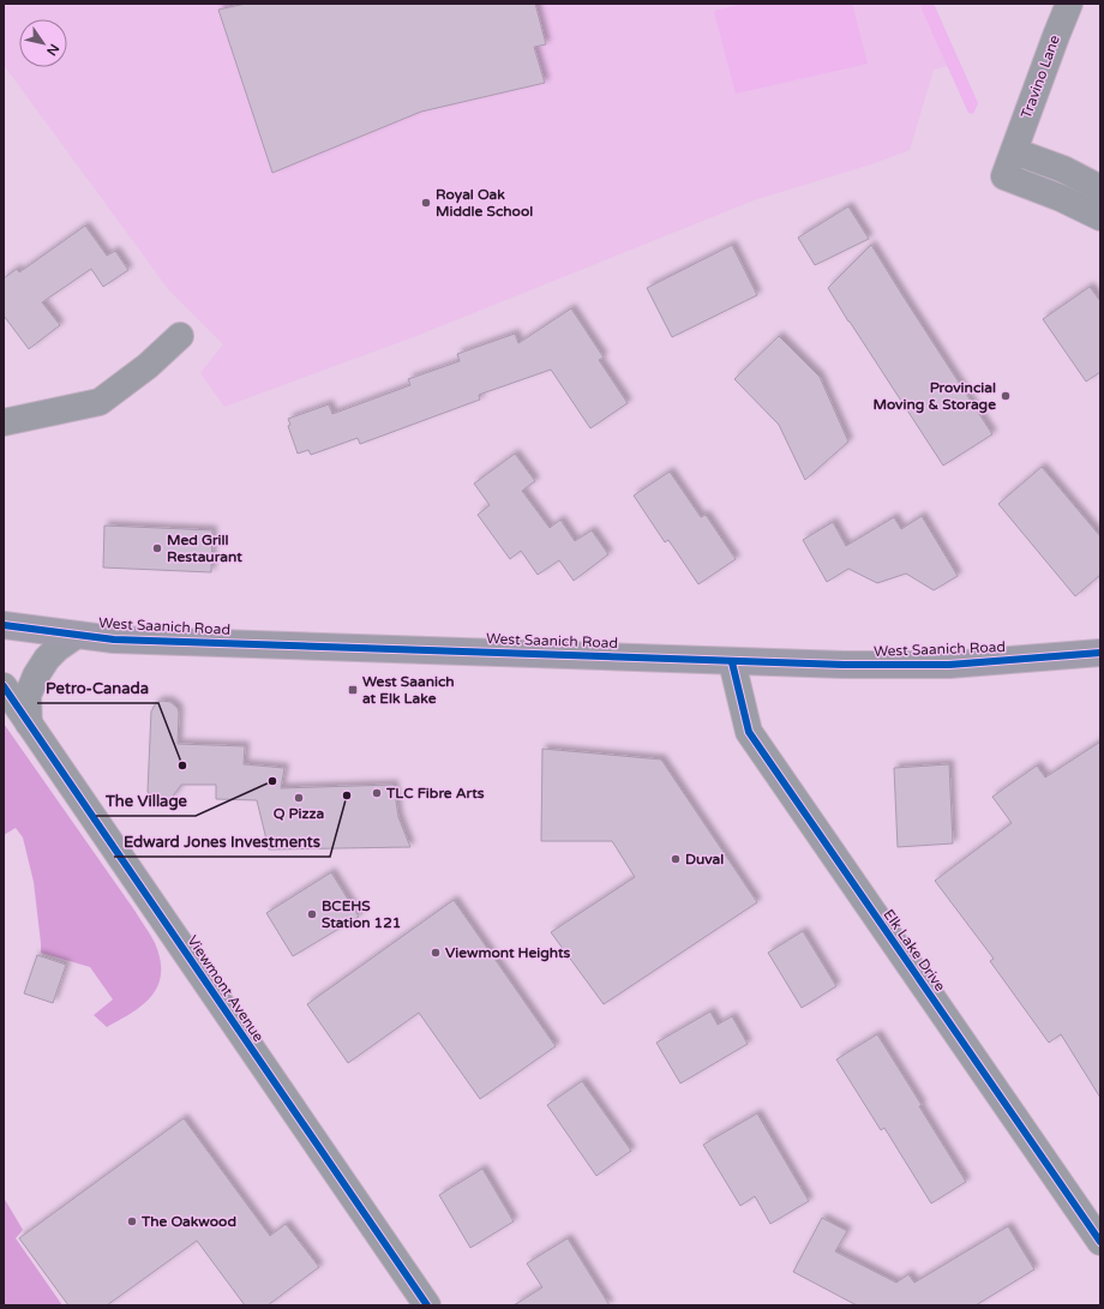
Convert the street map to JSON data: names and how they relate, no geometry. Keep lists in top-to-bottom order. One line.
{"streets":{"main road":["West Saanich Road"],"street":["Travino Lane","Elk Lake Drive","Viewmont Avenue"]},"crossings":[["West Saanich Road","Elk Lake Drive"]],"places":{"other":["Royal Oak Middle School","Provincial Moving & Storage","Med Grill Restaurant","Petro-Canada","The Village","TLC Fibre Arts","Edward Jones Investments","Q Pizza","Duval","BCEHS Station 121","Viewmont Heights","The Oakwood"],"transit":["West Saanich at Elk Lake"]},"north":"bottom right"}
